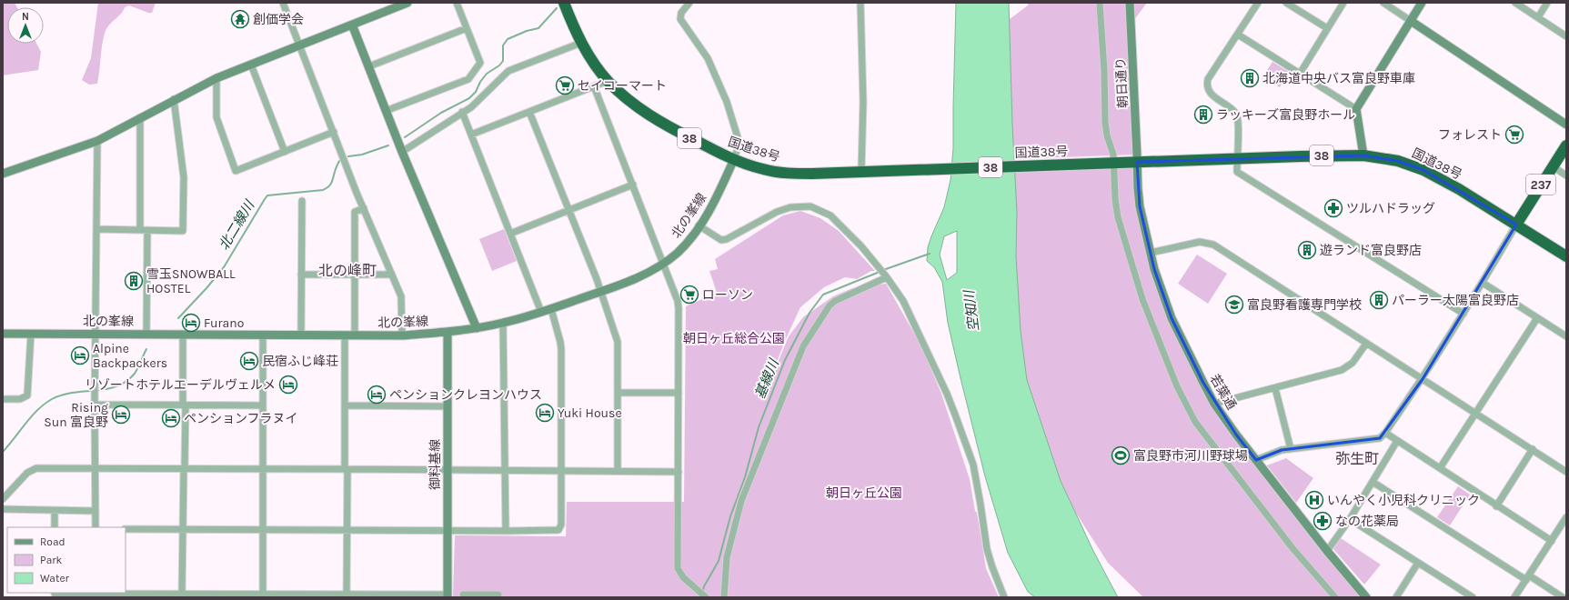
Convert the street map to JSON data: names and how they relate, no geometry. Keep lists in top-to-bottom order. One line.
{"streets":{"highway":["38","国道38号","237"],"street":["朝日通り","北の峯線","若葉通","御料基線"]},"crossings":[["朝日通り","国道38号"],["朝日通り","若葉通"],["国道38号","237"],["国道38号","北の峯線"],["国道38号","若葉通"],["北の峯線","御料基線"]],"districts":["北の峰町","弥生町"],"water":["北二線川","空知川","基線川"],"parks":["朝日ヶ丘総合公園","朝日ヶ丘公園"],"places":{"temple":["創価学会"],"building":["北海道中央バス富良野車庫","ラッキーズ富良野ホール","遊ランド富良野店","雪玉SNOWBALL HOSTEL","パーラー太陽富良野店"],"supermarket":["セイコーマート","フォレスト","ローソン"],"pharmacy":["ツルハドラッグ","なの花薬局"],"school or university":["富良野看護専門学校"],"hotel":["Furano","Alpine Backpackers","民宿ふじ峰荘","リゾートホテルエーデルヴェルメ","ペンションクレヨンハウス","Yuki House","Rising Sun 富良野","ペンションフラヌイ"],"sports":["富良野市河川野球場"],"hospital":["いんやく小児科クリニック"]},"legend":["Road","Park","Water"],"north":"top"}
